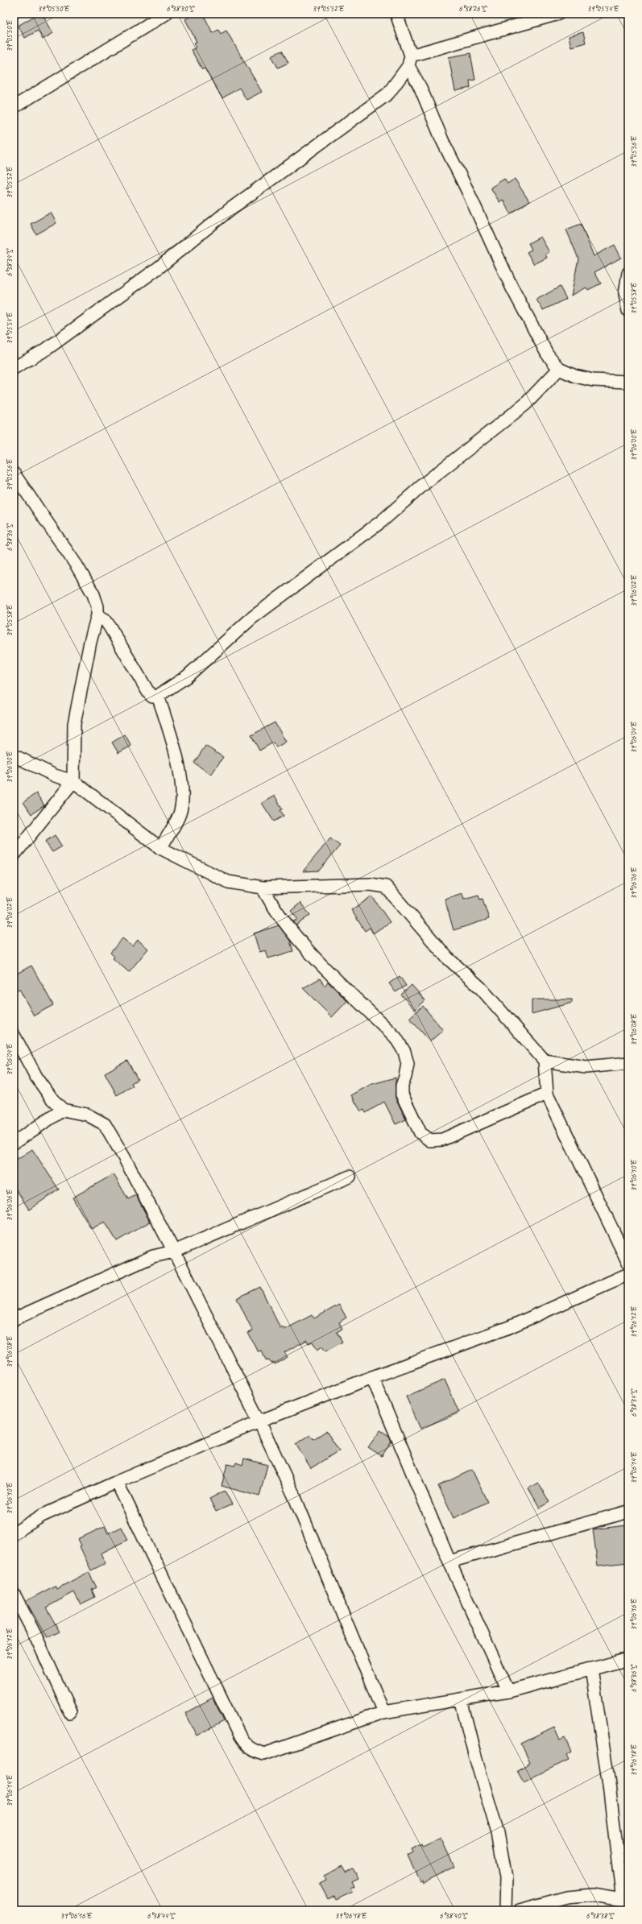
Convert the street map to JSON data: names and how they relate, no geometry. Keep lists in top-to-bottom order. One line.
{"coordinates":["39°05'50\"E","6°38'30\"S","39°05'52\"E","6°38'26\"S","39°05'54\"E","39°05'56\"E","6°38'34\"S","39°05'58\"E","39°06'00\"E","6°38'36\"S","39°06'02\"E","39°06'04\"E","39°06'06\"E","39°06'08\"E","39°06'10\"E","39°06'12\"E","39°06'14\"E","39°06'16\"E","39°06'18\"E","6°38'44\"S","6°38'40\"S","6°38'38\"S"]}
